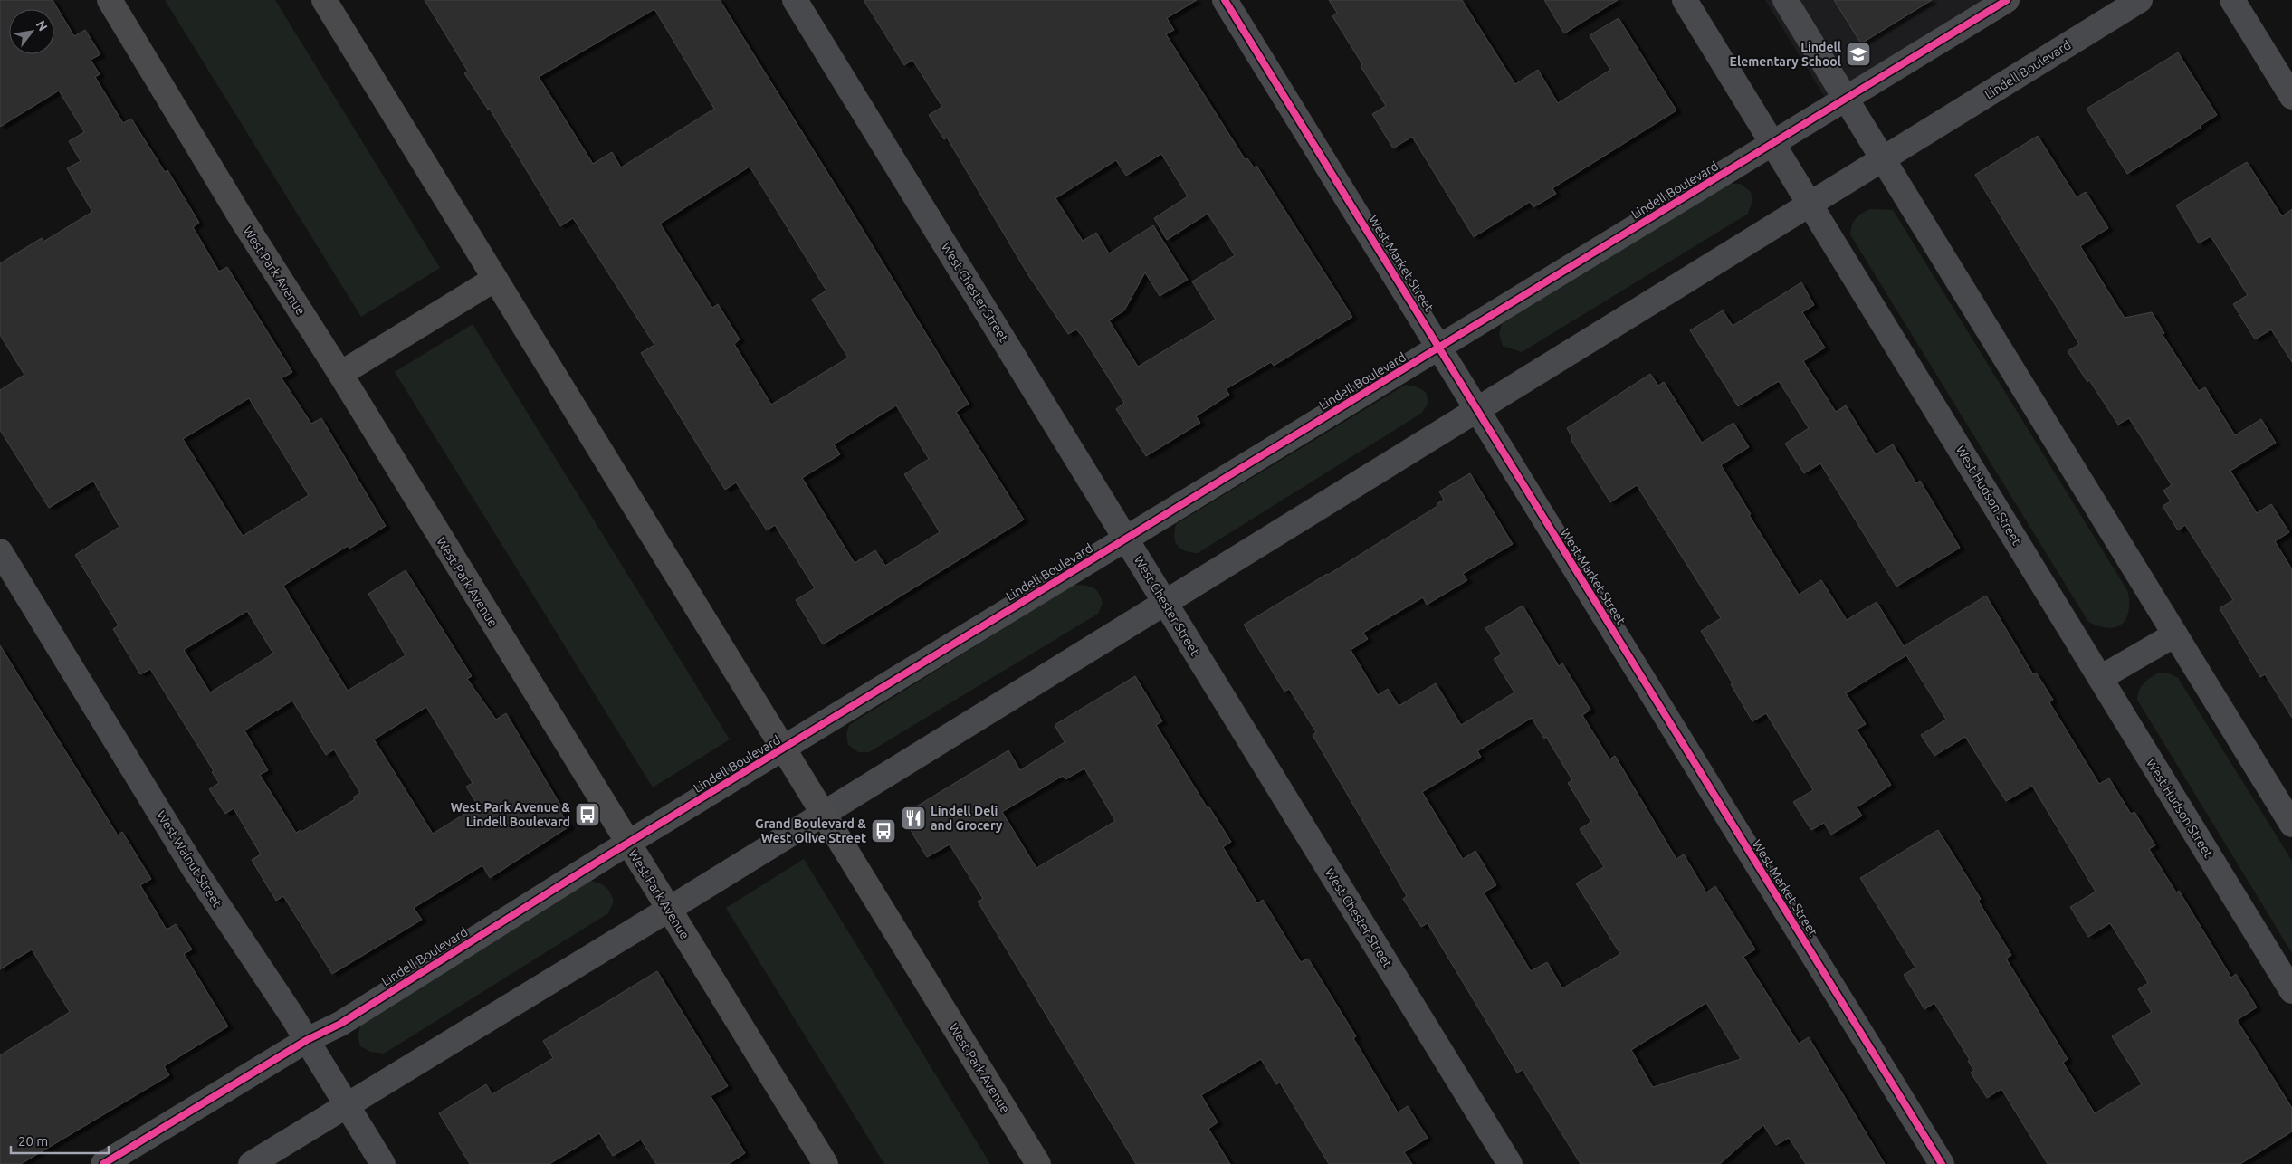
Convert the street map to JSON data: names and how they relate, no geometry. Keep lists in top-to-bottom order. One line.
{"streets":{"highway":["West Park Avenue"],"street":["Lindell Boulevard","West Market Street","West Chester Street","West Hudson Street","West Walnut Street"]},"crossings":[["Lindell Boulevard","West Market Street"],["Lindell Boulevard","West Park Avenue"],["Lindell Boulevard","West Chester Street"],["Lindell Boulevard","West Hudson Street"],["Lindell Boulevard","West Walnut Street"]],"places":{"school or university":["Lindell Elementary School"],"bus stop":["West Park Avenue & Lindell Boulevard","Grand Boulevard & West Olive Street"],"restaurant":["Lindell Deli and Grocery"]},"scale_bar":"20 m","north":"top right"}
